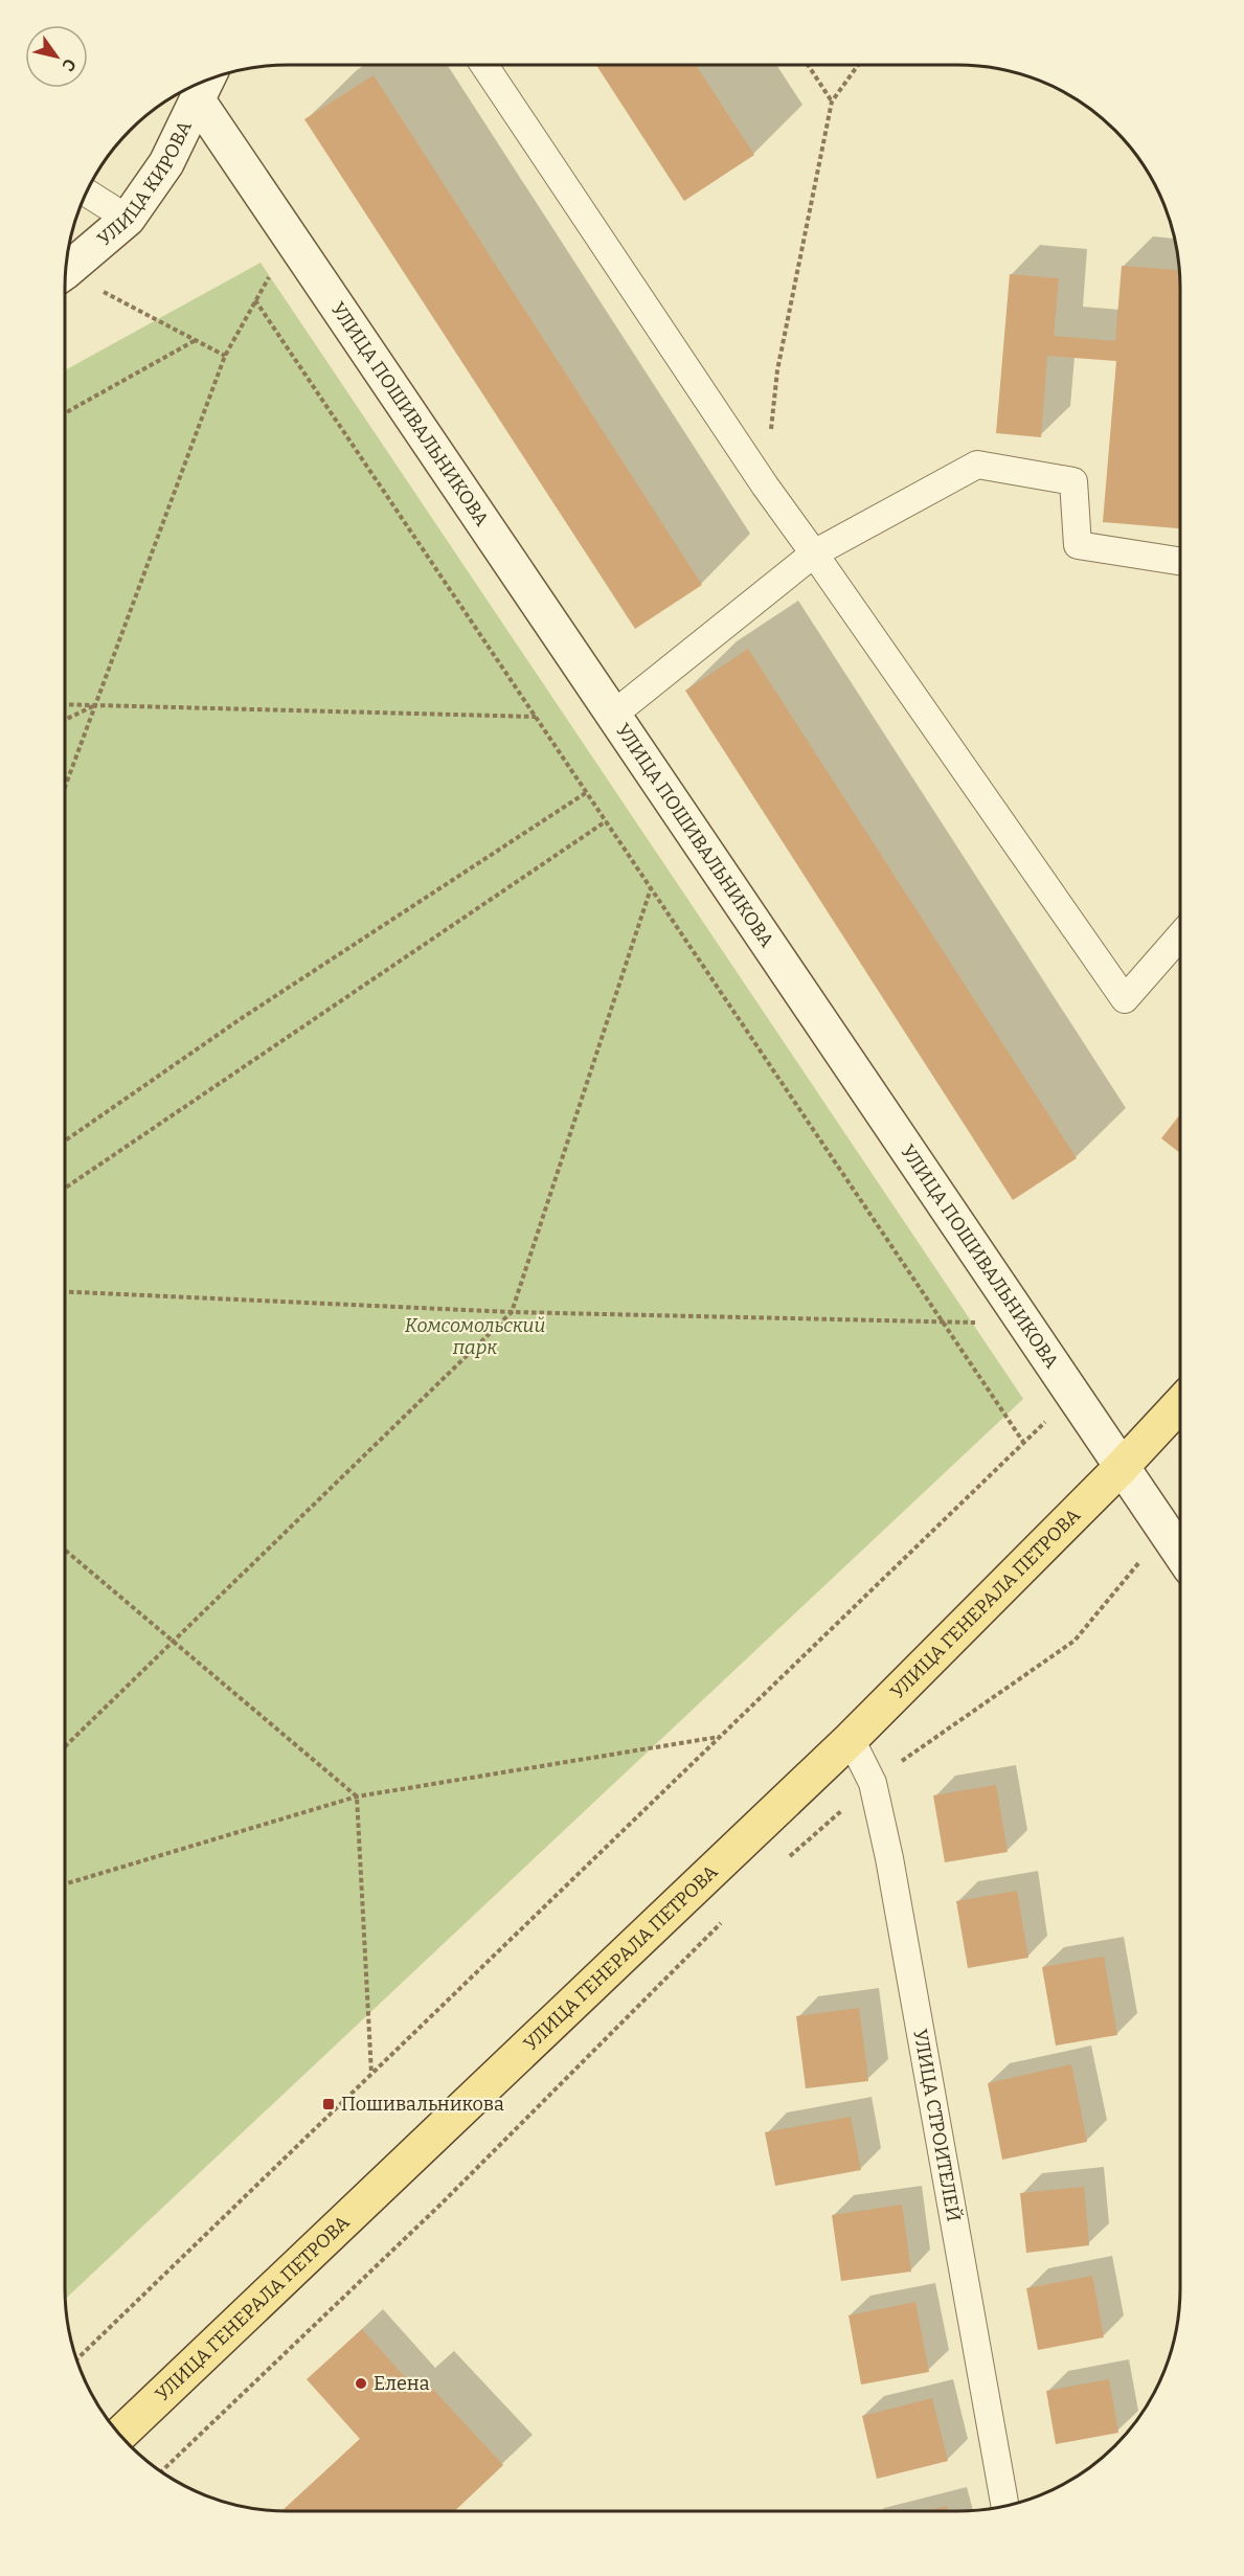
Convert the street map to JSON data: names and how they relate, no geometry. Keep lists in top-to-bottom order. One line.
{"streets":{"main road":["УЛИЦА КИРОВА","УЛИЦА ПОШИВАЛЬНИКОВА","УЛИЦА ГЕНЕРАЛА ПЕТРОВА"],"lane":["УЛИЦА СТРОИТЕЛЕЙ"]},"crossings":[["УЛИЦА КИРОВА","УЛИЦА ПОШИВАЛЬНИКОВА"],["УЛИЦА ПОШИВАЛЬНИКОВА","УЛИЦА ГЕНЕРАЛА ПЕТРОВА"],["УЛИЦА ГЕНЕРАЛА ПЕТРОВА","УЛИЦА СТРОИТЕЛЕЙ"]],"parks":["Комсомольский парк"],"places":{"transit":["Пошивальникова"],"other":["Елена"]},"north":"bottom right"}
